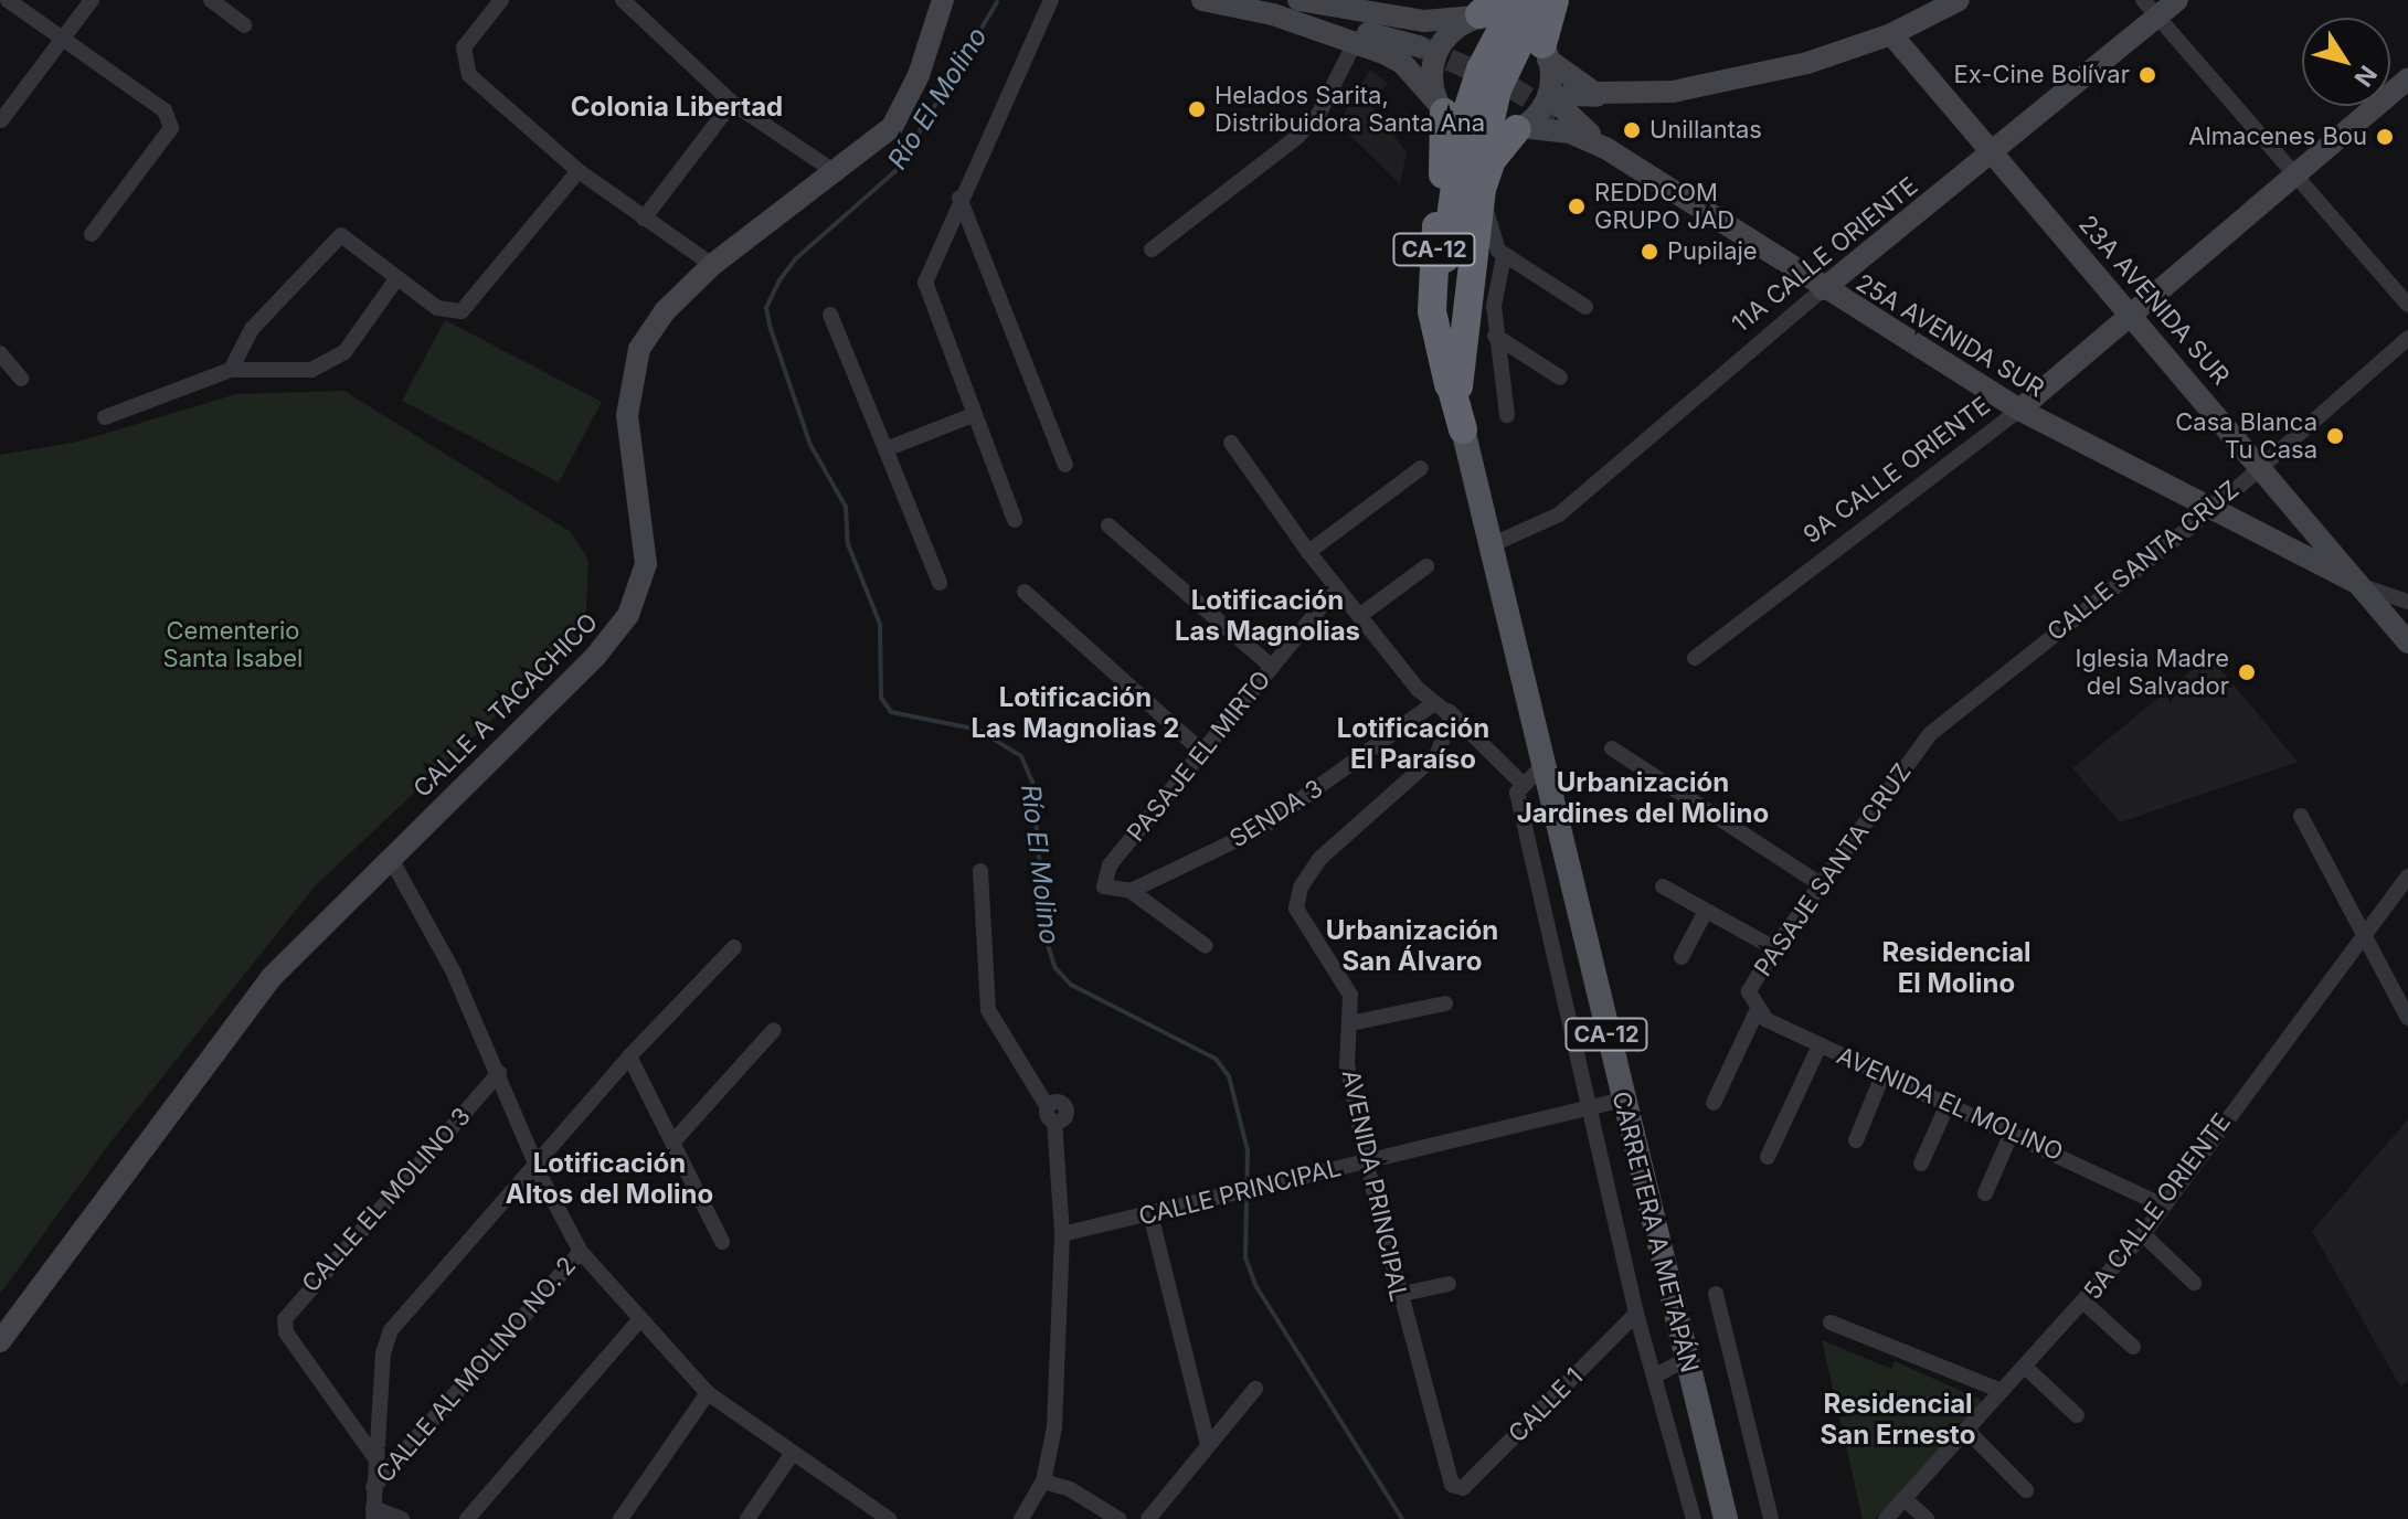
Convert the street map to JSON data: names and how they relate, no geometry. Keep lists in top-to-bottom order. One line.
{"streets":{"highway":["CA-12"],"main road":["11A CALLE ORIENTE","23A AVENIDA SUR","25A AVENIDA SUR","9A CALLE ORIENTE","CALLE A TACACHICO","CARRETERA A METAPÁN"],"street":["CALLE SANTA CRUZ","PASAJE EL MIRTO","SENDA 3","PASAJE SANTA CRUZ","AVENIDA EL MOLINO","AVENIDA PRINCIPAL","CALLE PRINCIPAL","CALLE EL MOLINO 3","5A CALLE ORIENTE","CALLE AL MOLINO NO. 2","CALLE 1"]},"crossings":[["CA-12","25A AVENIDA SUR"],["11A CALLE ORIENTE","23A AVENIDA SUR"],["11A CALLE ORIENTE","25A AVENIDA SUR"],["11A CALLE ORIENTE","CARRETERA A METAPÁN"],["23A AVENIDA SUR","25A AVENIDA SUR"],["23A AVENIDA SUR","9A CALLE ORIENTE"],["23A AVENIDA SUR","CALLE SANTA CRUZ"],["25A AVENIDA SUR","9A CALLE ORIENTE"],["25A AVENIDA SUR","CALLE SANTA CRUZ"],["CALLE SANTA CRUZ","PASAJE SANTA CRUZ"],["PASAJE EL MIRTO","SENDA 3"],["SENDA 3","AVENIDA PRINCIPAL"],["PASAJE SANTA CRUZ","AVENIDA EL MOLINO"],["AVENIDA EL MOLINO","5A CALLE ORIENTE"],["AVENIDA PRINCIPAL","CALLE PRINCIPAL"],["AVENIDA PRINCIPAL","CALLE 1"],["CALLE PRINCIPAL","CARRETERA A METAPÁN"]],"districts":["Colonia Libertad","Lotificación Las Magnolias","Lotificación Las Magnolias 2","Lotificación El Paraíso","Urbanización Jardines del Molino","Urbanización San Álvaro","Residencial El Molino","Lotificación Altos del Molino","Residencial San Ernesto"],"water":["Río El Molino"],"parks":["Cementerio Santa Isabel"],"places":["Ex-Cine Bolívar","Helados Sarita, Distribuidora Santa Ana","Unillantas","Almacenes Bou","REDDCOM GRUPO JAD","Pupilaje","Casa Blanca Tu Casa","Iglesia Madre del Salvador"],"north":"bottom right"}
